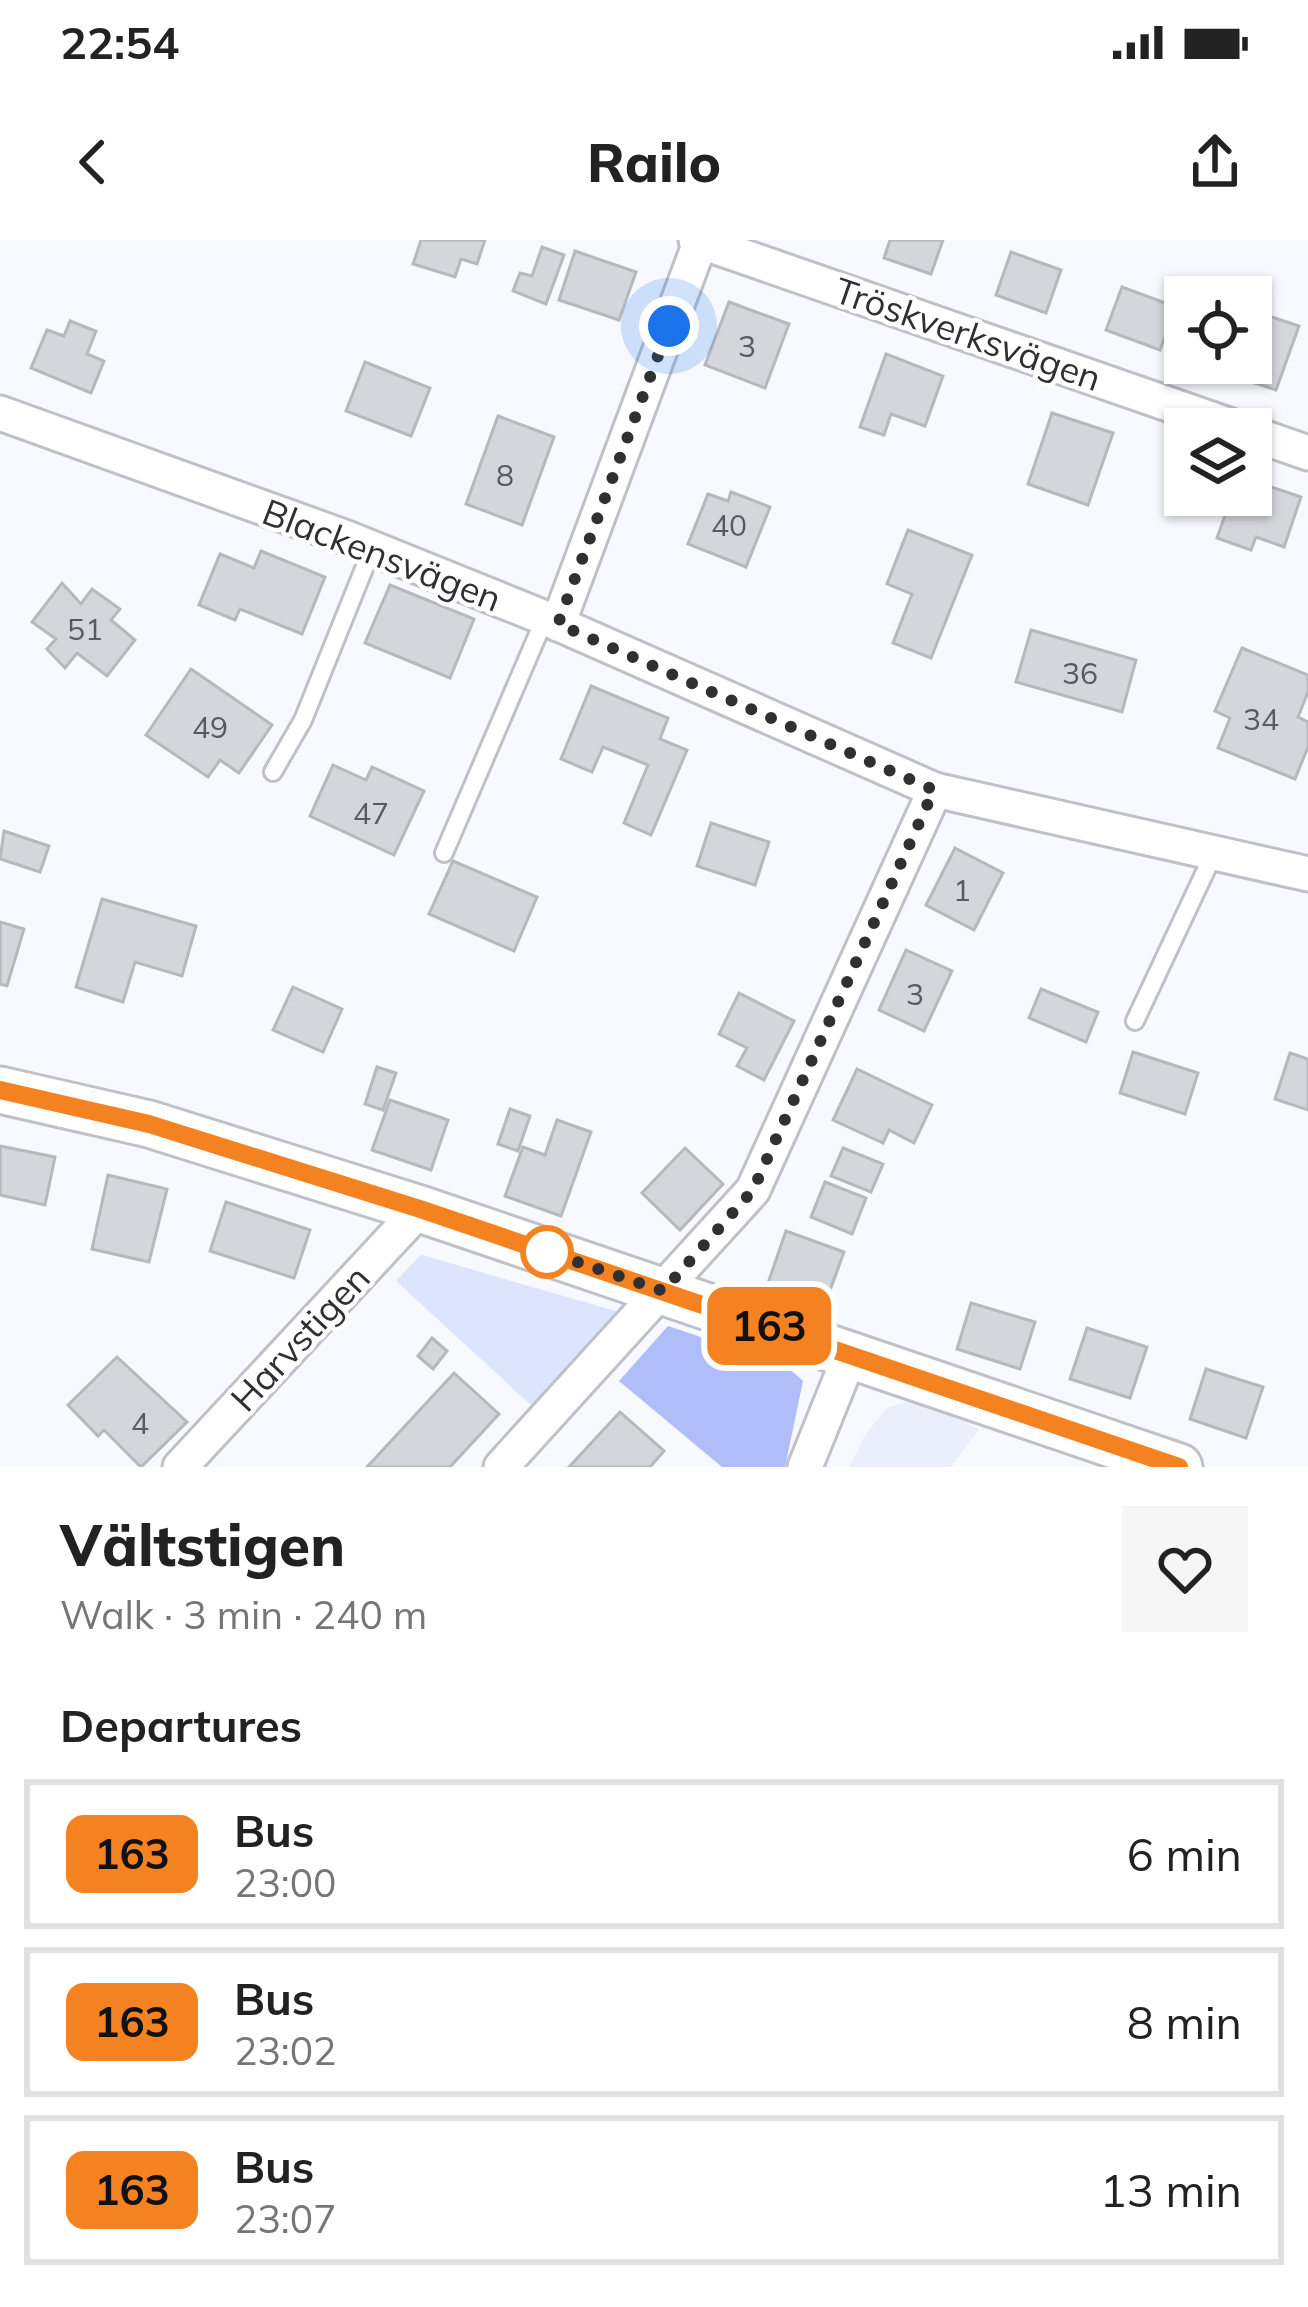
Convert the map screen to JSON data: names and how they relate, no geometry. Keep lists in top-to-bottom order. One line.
{"streets":{"street":["Tröskverksvägen","Blackensvägen","Harvstigen"]},"lines":["bus line 163"],"house_numbers":["3","8","40","51","36","34","49","47","1","3","4"],"page":{"status":"22:54","header":"Railo","on_map":"163","heading":[["Vältstigen","Walk · 3 min · 240 m"],"Departures"],"list":[{"mark":"163","name":"Bus","note":"23:00","value":"6 min"},{"mark":"163","name":"Bus","note":"23:02","value":"8 min"},{"mark":"163","name":"Bus","note":"23:07","value":"13 min"}]}}
